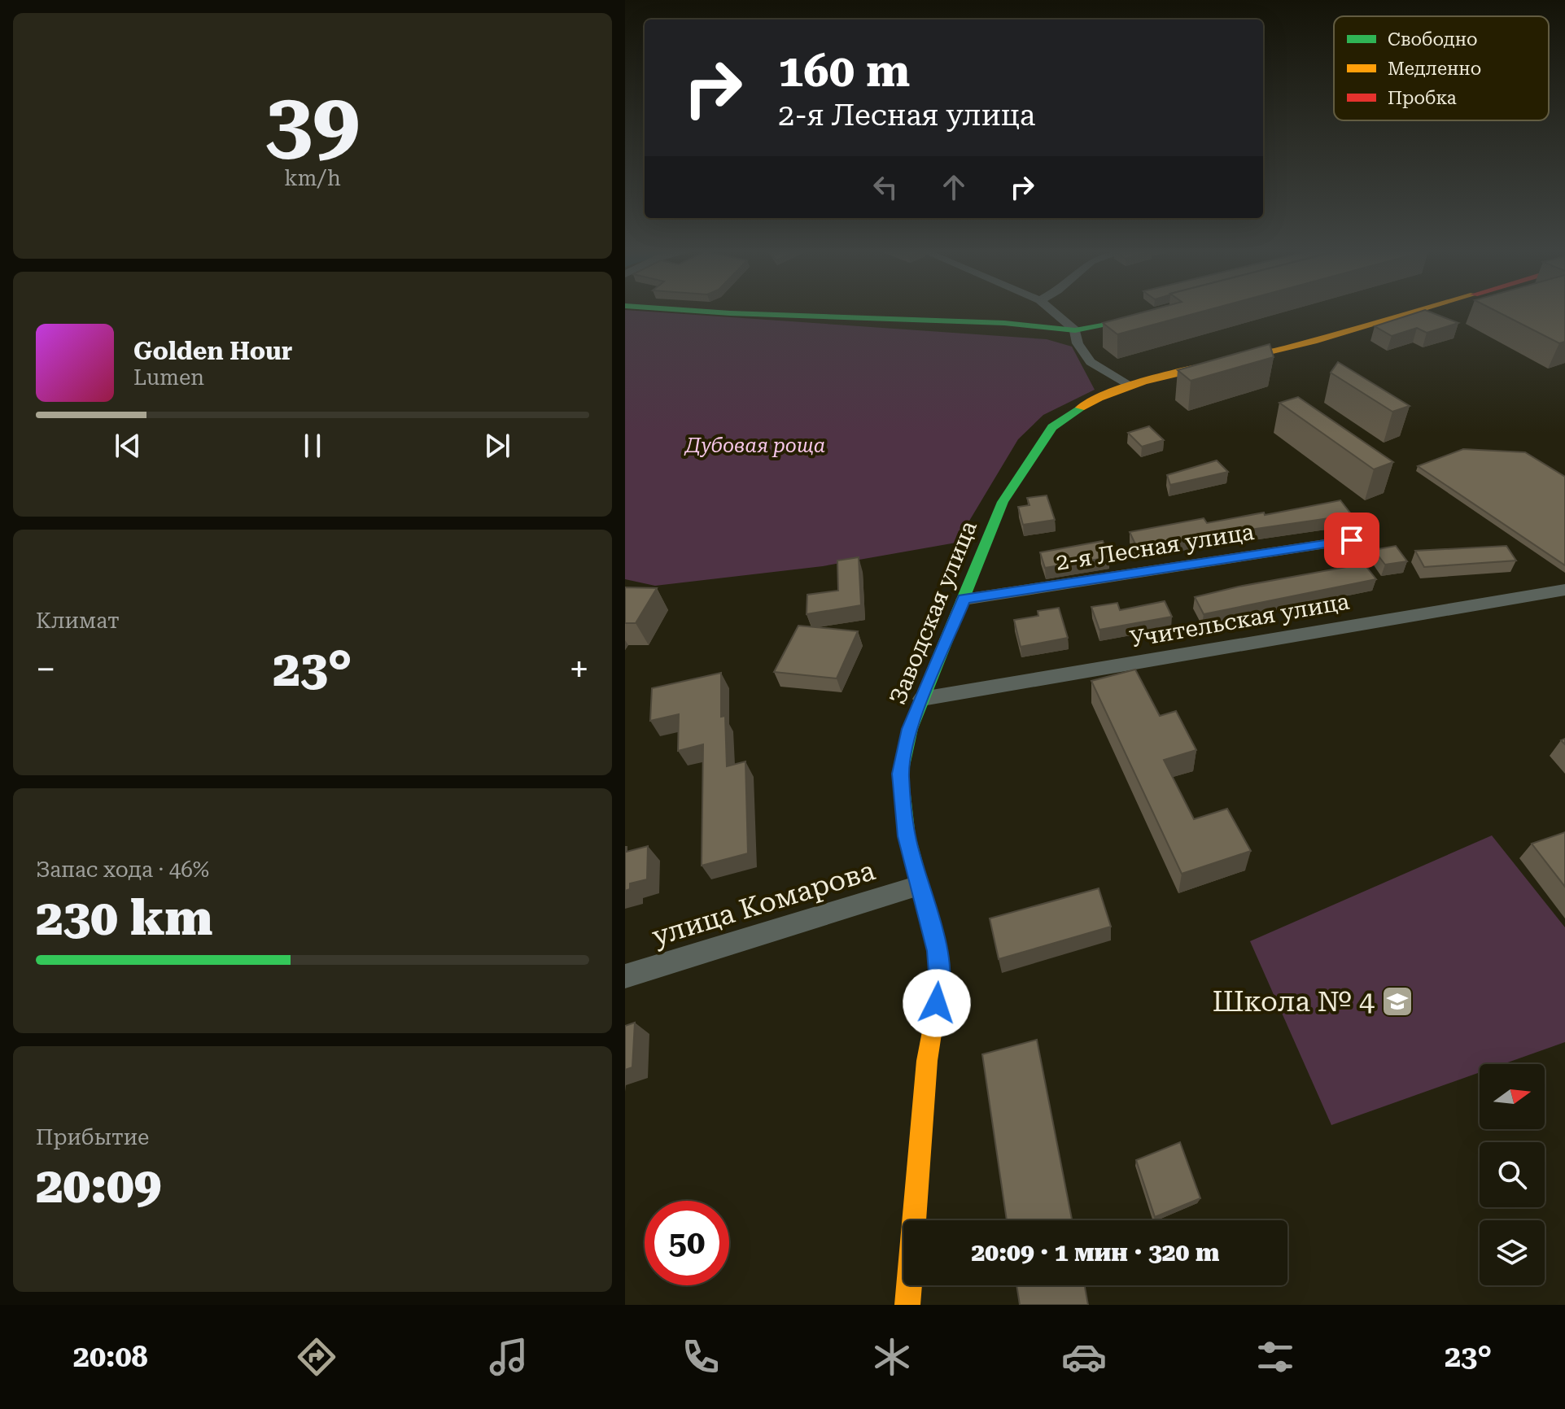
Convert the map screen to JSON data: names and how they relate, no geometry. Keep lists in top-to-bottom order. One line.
{"streets":{"main road":["Заводская улица"],"street":["2-я Лесная улица","Учительская улица","улица Комарова"]},"crossings":[["2-я Лесная улица","Заводская улица"],["Заводская улица","Учительская улица"],["Заводская улица","улица Комарова"]],"parks":["Дубовая роща"],"places":{"school or university":["Школа № 4"]},"legend":["Свободно","Медленно","Пробка"],"north":"right","page":{"tile":[["39","km/h"],"Климат",["Запас хода · 46%","230 km"],["Прибытие","20:09"]],"turn":["160 m","2-я Лесная улица"],"song":["Golden Hour","Lumen"],"heat":["−","23°","+"],"limit":"50","trip":"20:09 · 1 мин · 320 m","tabs":["20:08","23°"]}}
